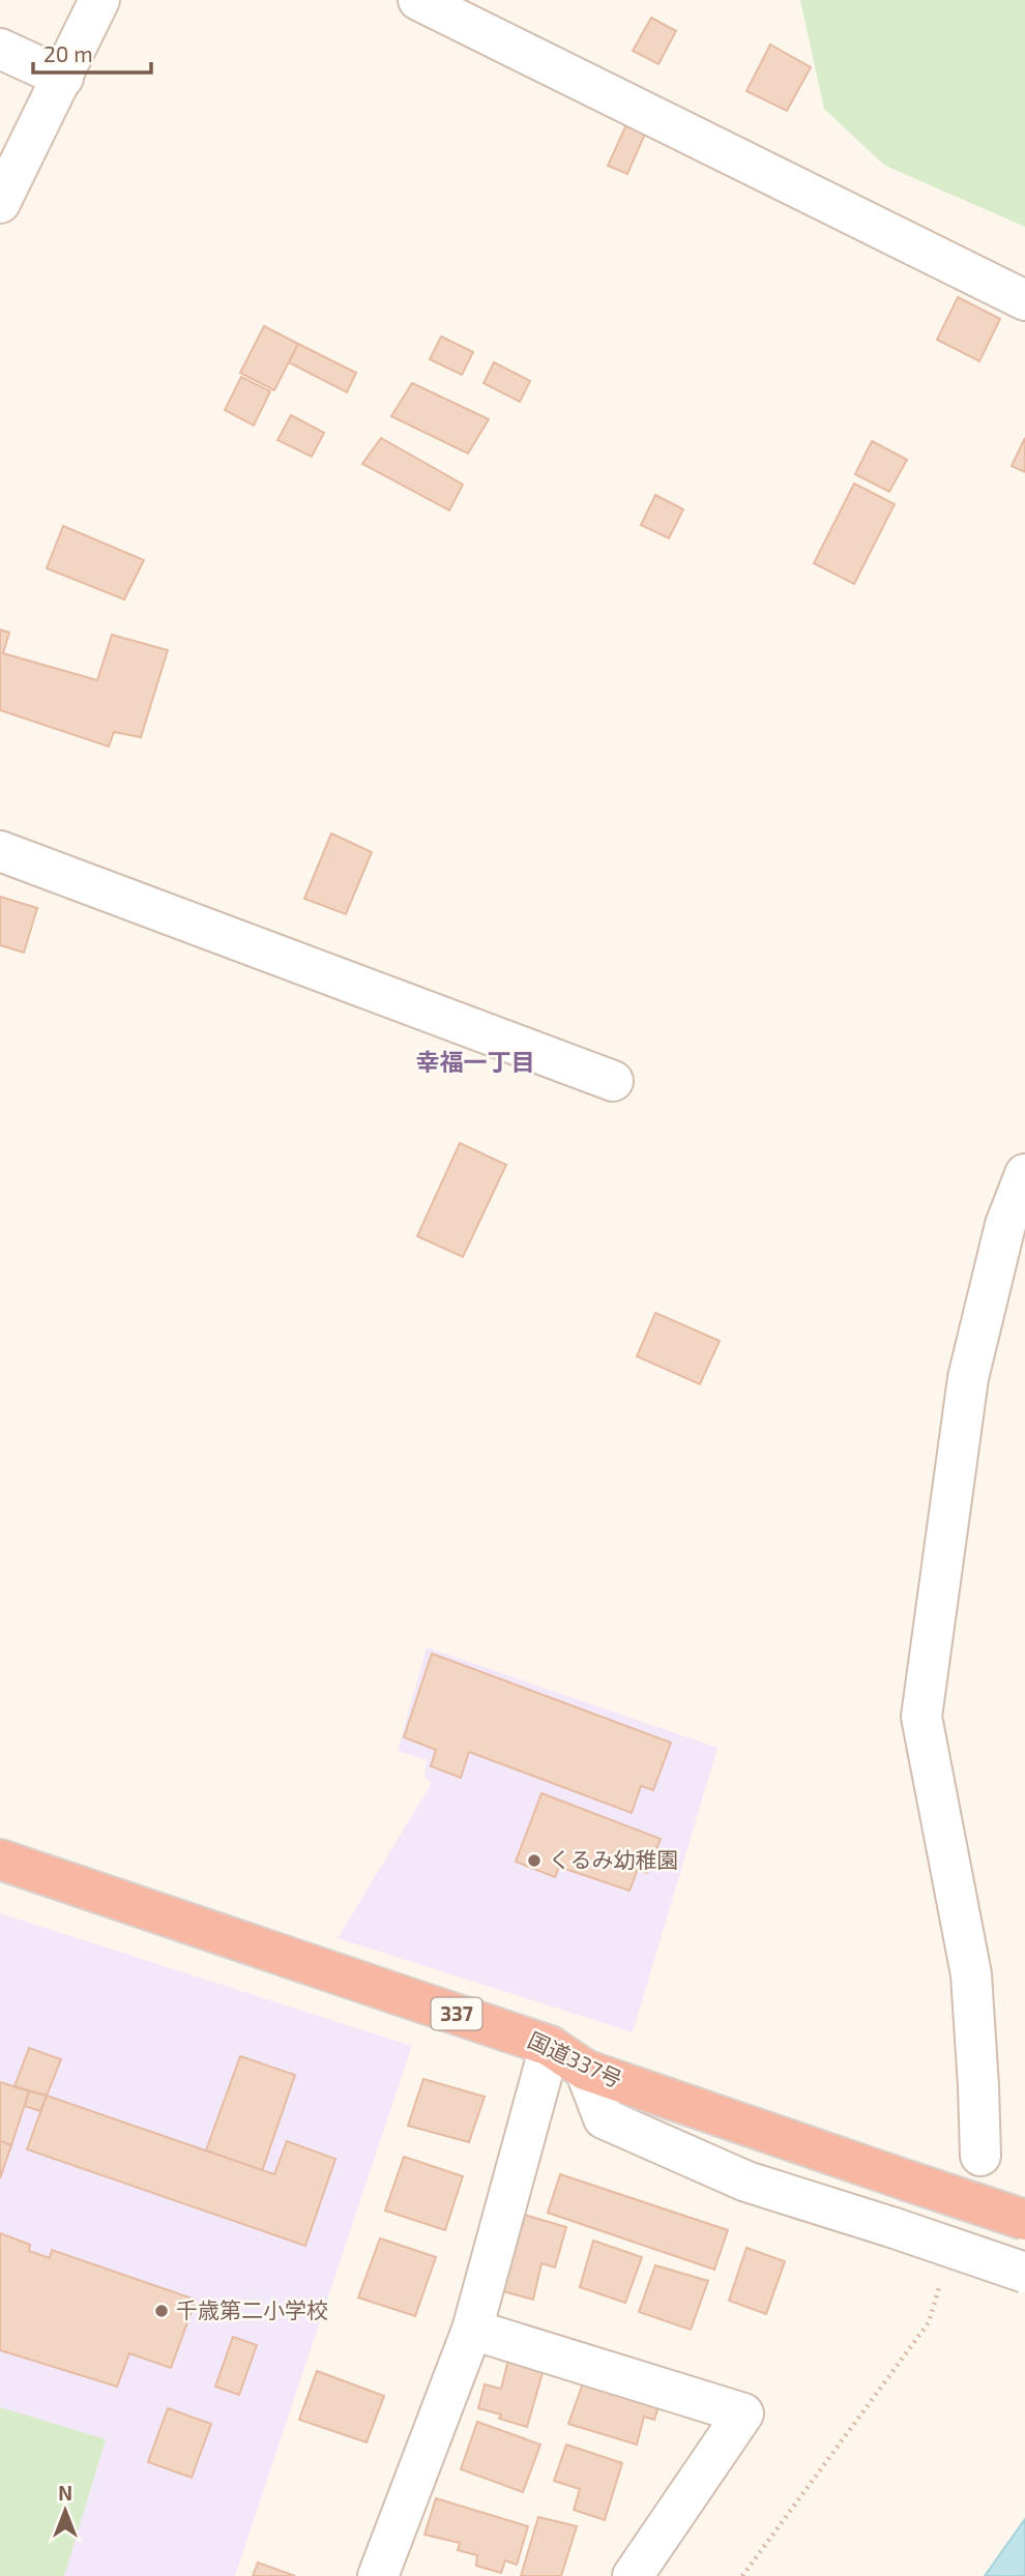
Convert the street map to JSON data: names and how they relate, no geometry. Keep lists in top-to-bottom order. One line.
{"streets":{"highway":["337","国道337号"]},"districts":["幸福一丁目"],"places":["くるみ幼稚園","千歳第二小学校"],"scale_bar":"20 m","north":"top"}
